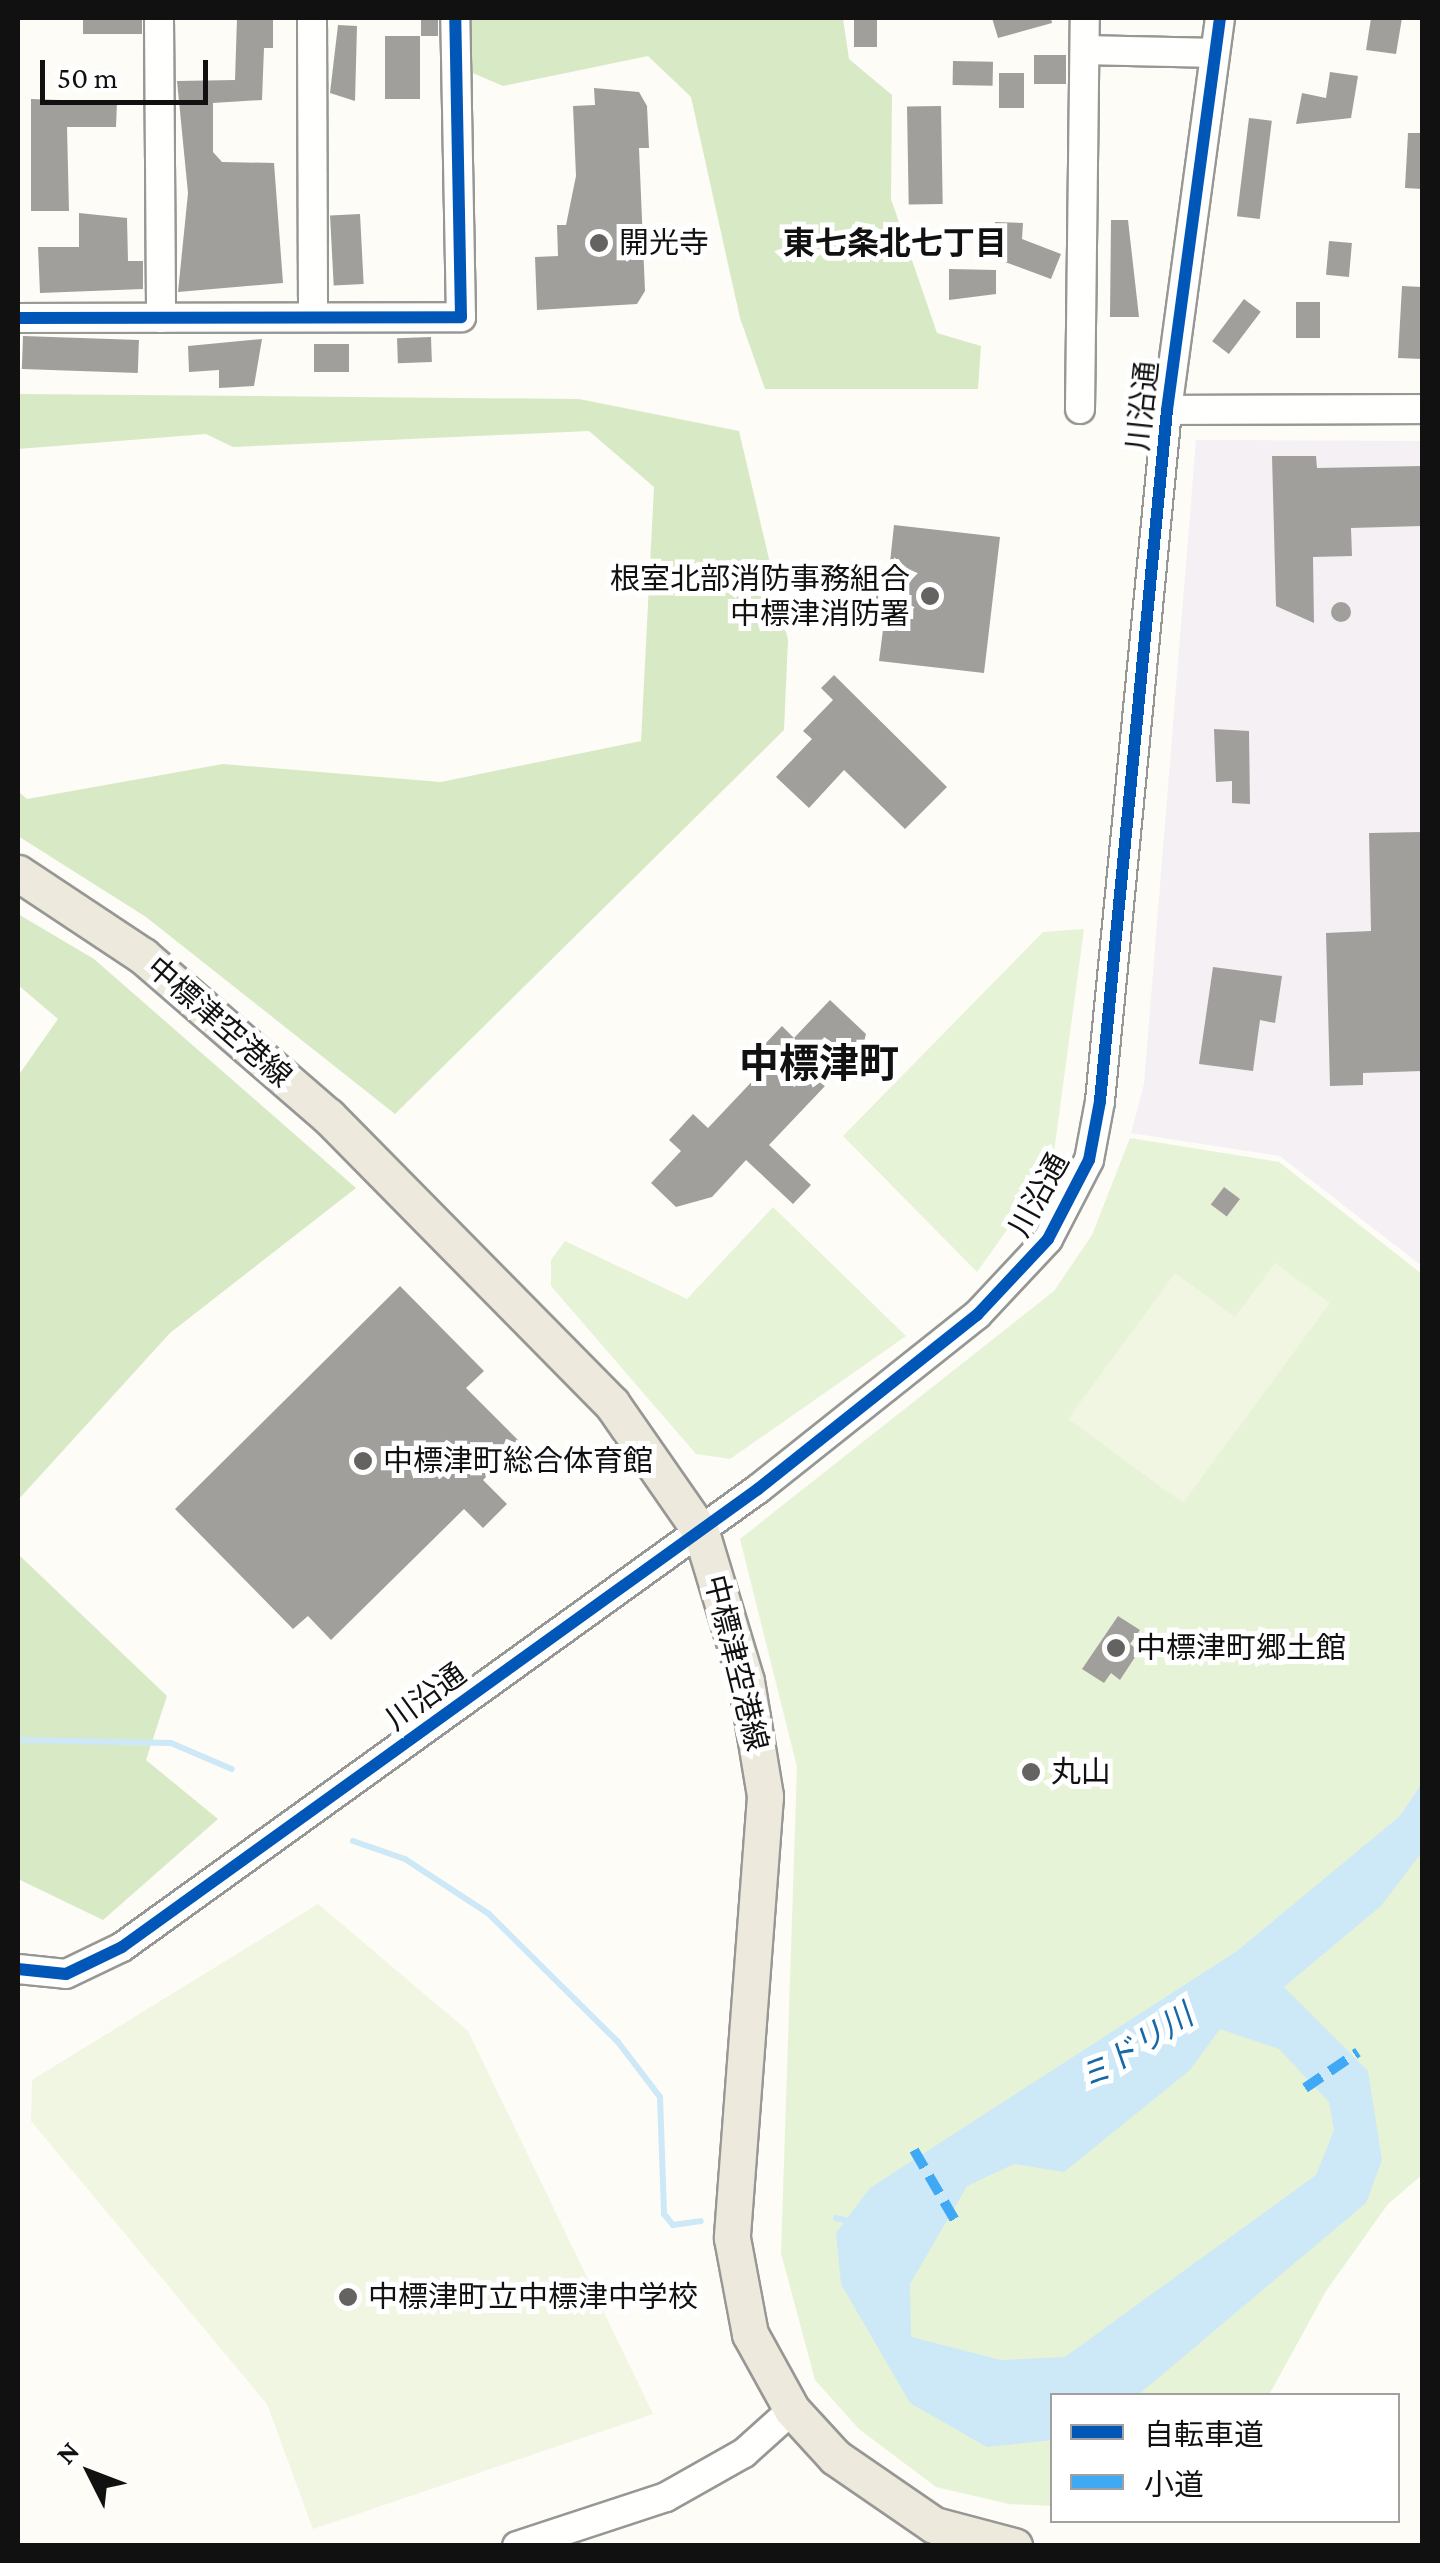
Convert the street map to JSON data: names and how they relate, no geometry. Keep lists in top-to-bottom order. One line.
{"streets":{"main road":["中標津空港線"],"street":["川沿通"]},"crossings":[["川沿通","中標津空港線"]],"districts":["東七条北七丁目","中標津町"],"water":["ミドリ川"],"places":["開光寺","根室北部消防事務組合 中標津消防署","中標津町総合体育館","中標津町郷土館","丸山","中標津町立中標津中学校"],"legend":["自転車道","小道"],"scale_bar":"50 m","north":"top left"}
